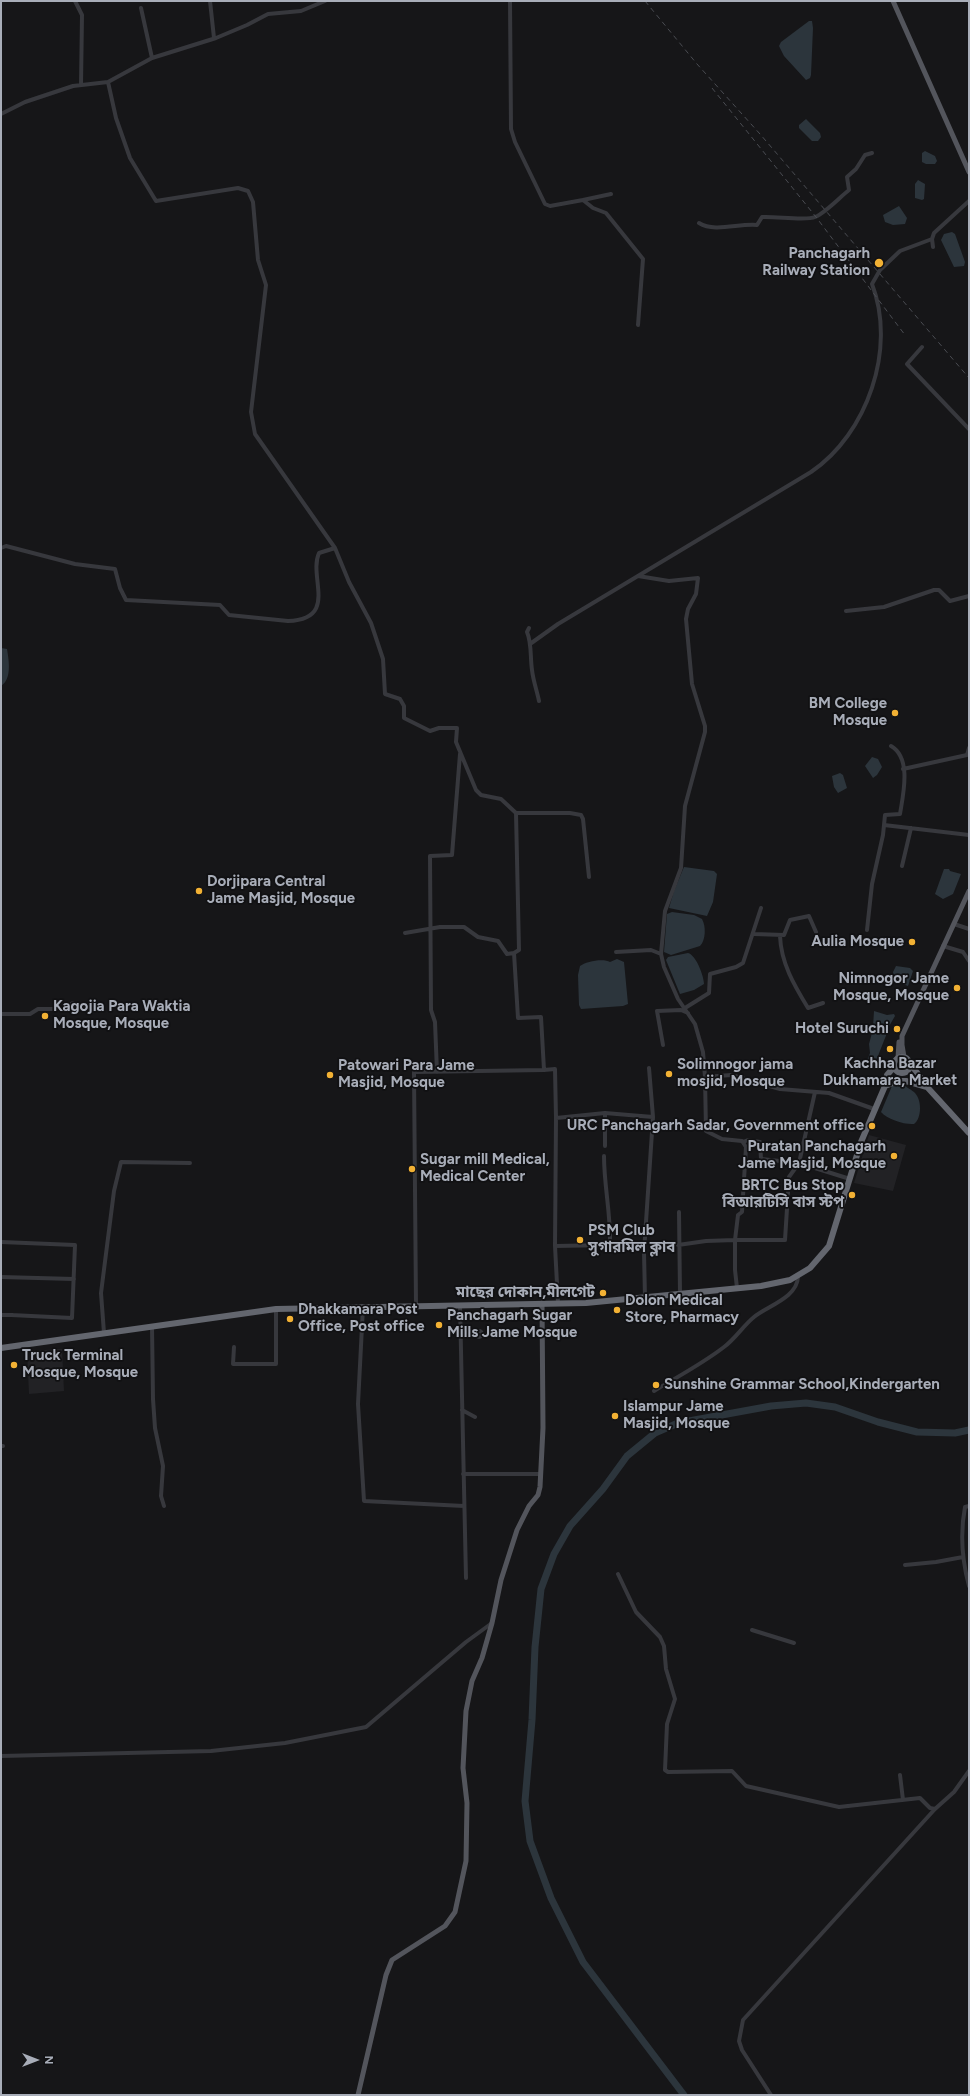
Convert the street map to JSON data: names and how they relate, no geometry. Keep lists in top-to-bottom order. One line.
{"places":["Panchagarh Railway Station","BM College Mosque","Dorjipara Central Jame Masjid, Mosque","Aulia Mosque","Nimnogor Jame Mosque, Mosque","Kagojia Para Waktia Mosque, Mosque","Hotel Suruchi","Kachha Bazar Dukhamara, Market","Solimnogor jama mosjid, Mosque","Patowari Para Jame Masjid, Mosque","URC Panchagarh Sadar, Government office","Puratan Panchagarh Jame Masjid, Mosque","Sugar mill Medical, Medical Center","BRTC Bus Stop বিআরটিসি বাস স্টপ","PSM Club সুগারমিল ক্লাব","মাছের দোকান,মীলগেট","Dolon Medical Store, Pharmacy","Dhakkamara Post Office, Post office","Panchagarh Sugar Mills Jame Mosque","Truck Terminal Mosque, Mosque","Sunshine Grammar School,Kindergarten","Islampur Jame Masjid, Mosque"],"north":"right"}
